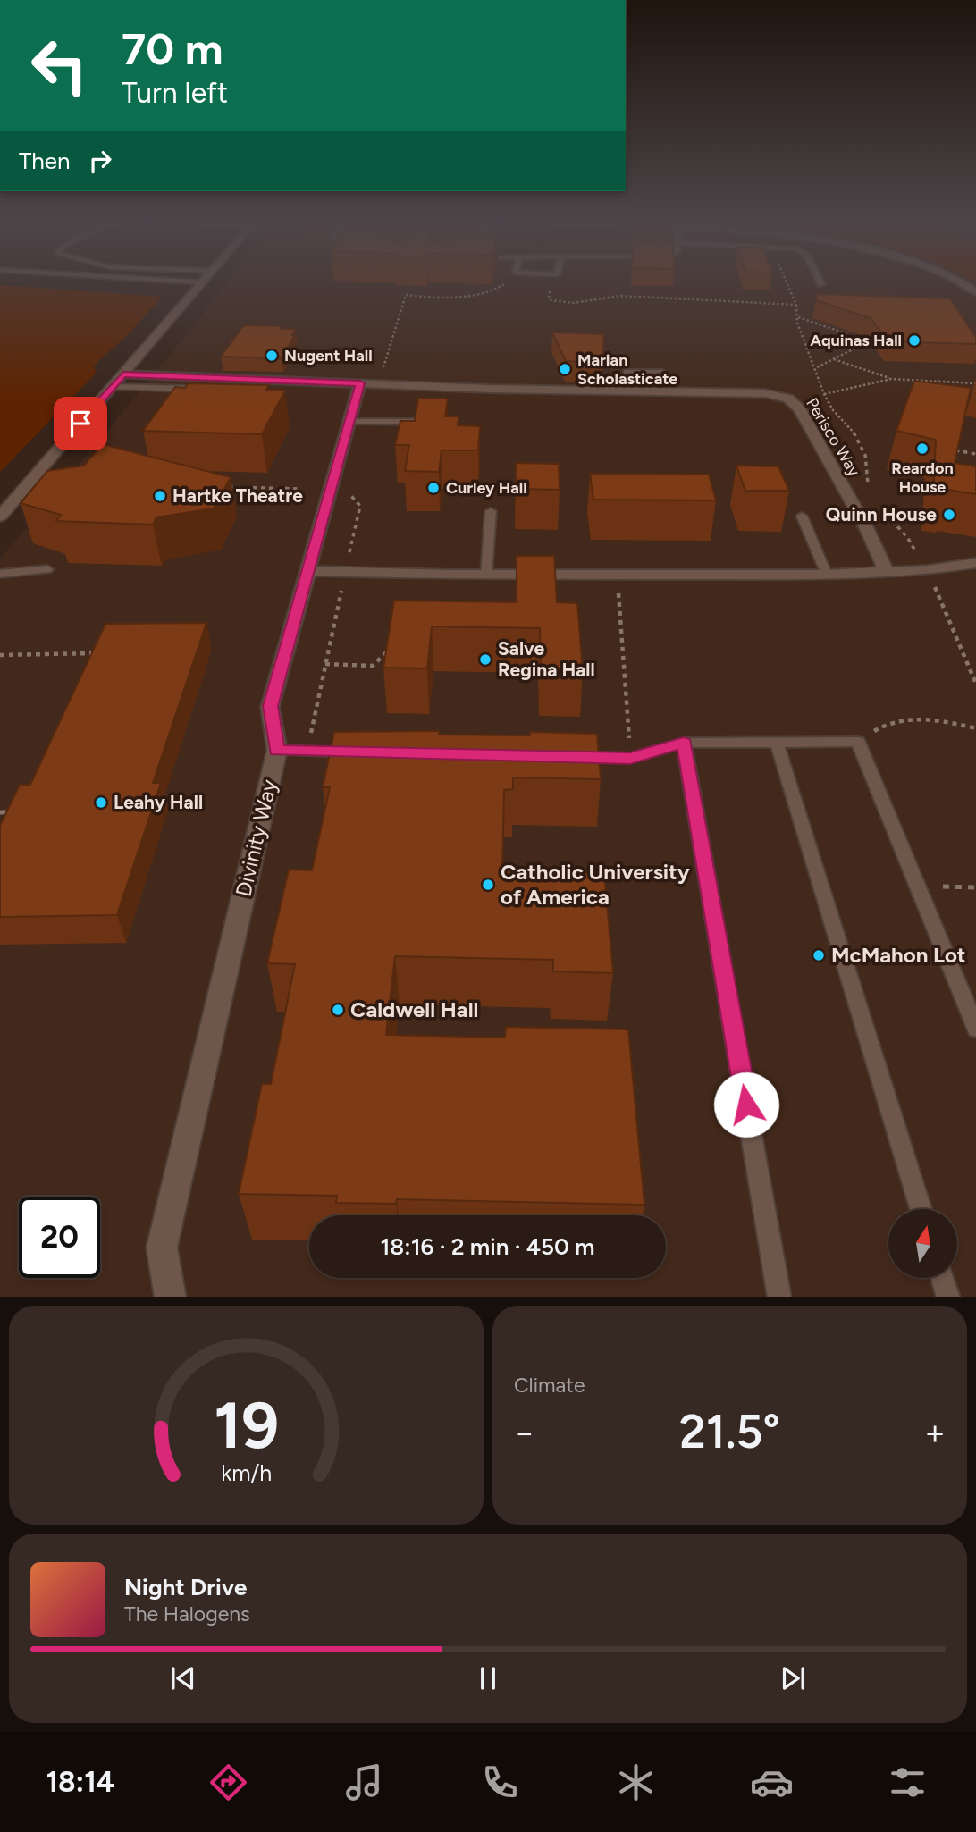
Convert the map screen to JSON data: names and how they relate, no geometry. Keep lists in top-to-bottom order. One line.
{"streets":{"street":["Perisco Way","Divinity Way"]},"crossings":[["Perisco Way","Divinity Way"]],"places":["Aquinas Hall","Nugent Hall","Marian Scholasticate","Reardon House","Curley Hall","Hartke Theatre","Quinn House","Salve Regina Hall","Leahy Hall","Catholic University of America","McMahon Lot","Caldwell Hall"],"north":"top","page":{"turn":["70 m","Turn left"],"then":"Then","limit":"20","trip":"18:16 · 2 min · 450 m","tile":"Climate","heat":["−","21.5°","+"],"song":["Night Drive","The Halogens"],"tabs":"18:14","gauge":["19","km/h"]}}
